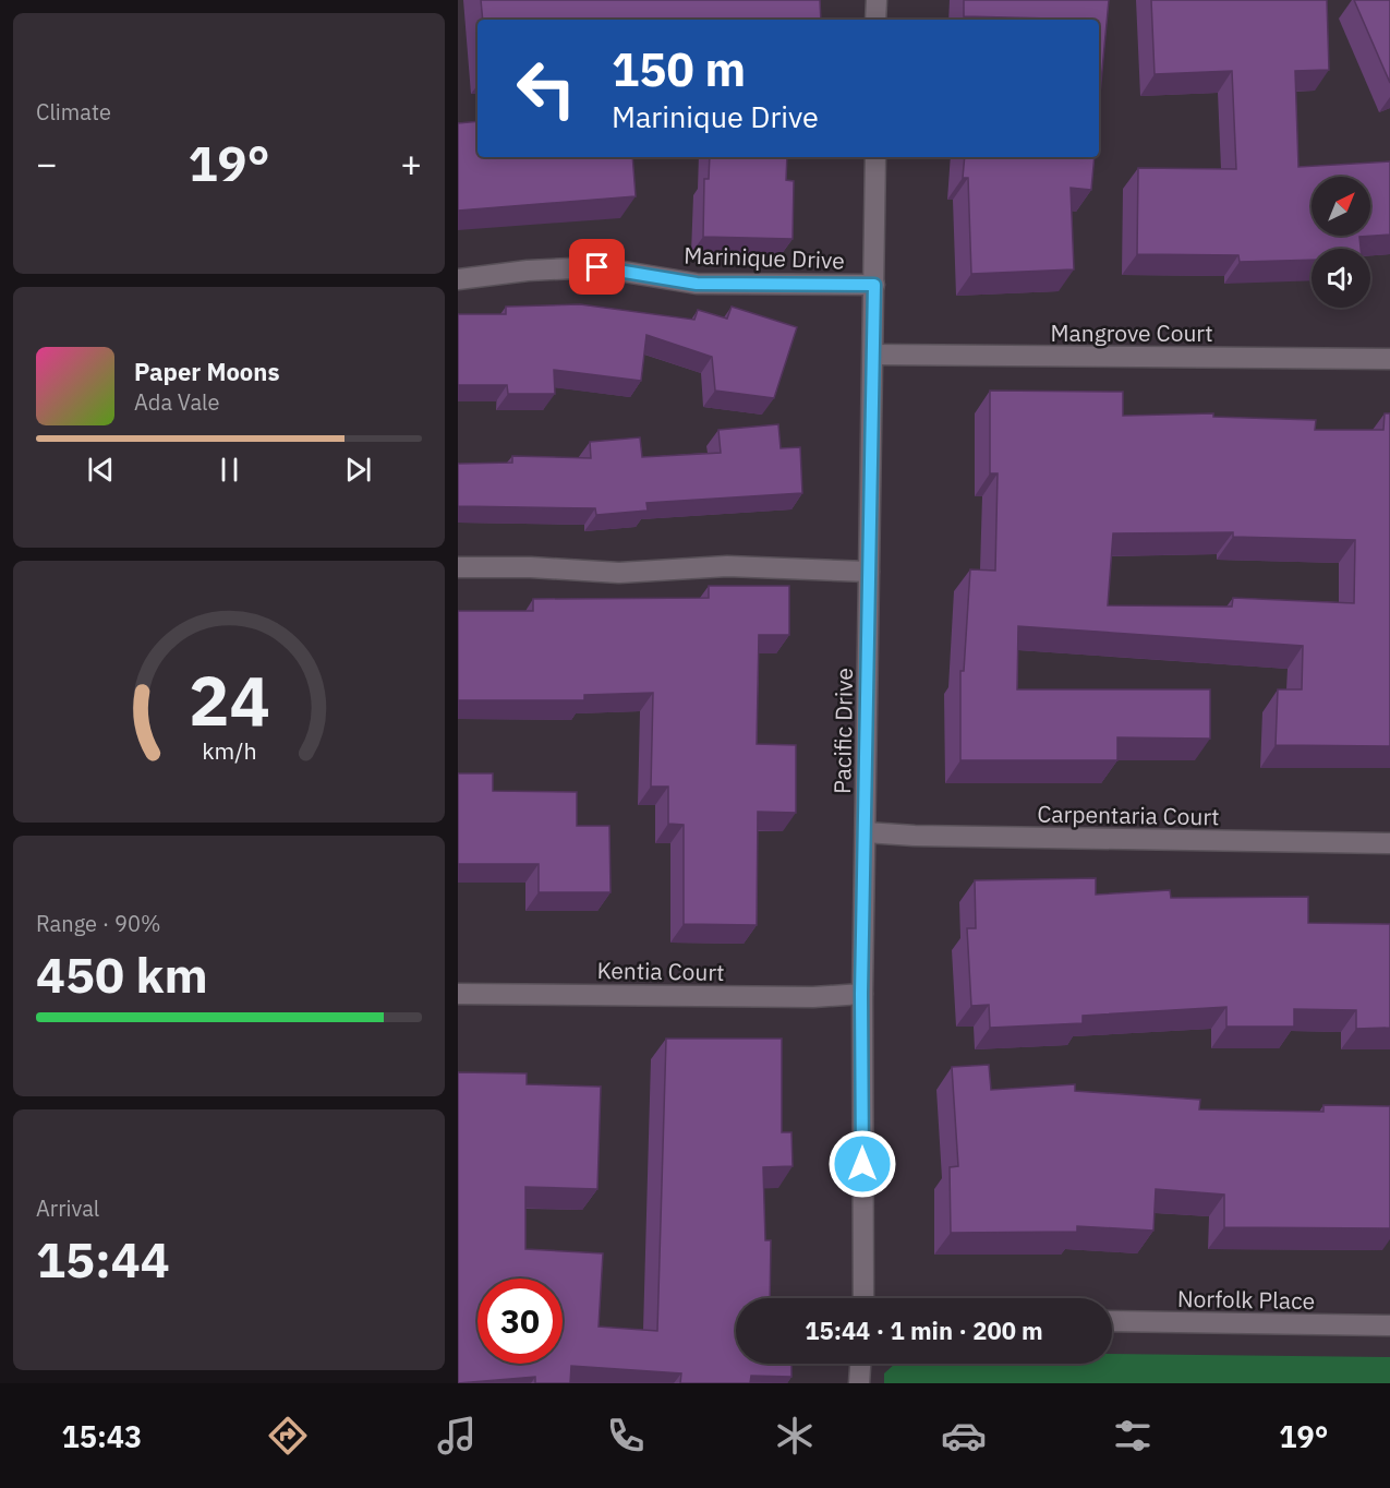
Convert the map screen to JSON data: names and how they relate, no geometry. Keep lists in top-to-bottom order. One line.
{"streets":{"street":["Marinique Drive","Mangrove Court","Pacific Drive","Carpentaria Court","Kentia Court","Norfolk Place"]},"crossings":[["Marinique Drive","Pacific Drive"],["Mangrove Court","Pacific Drive"],["Pacific Drive","Carpentaria Court"],["Pacific Drive","Kentia Court"]],"north":"top right","page":{"tile":["Climate",["Range · 90%","450 km"],["Arrival","15:44"]],"turn":["150 m","Marinique Drive"],"heat":["−","19°","+"],"song":["Paper Moons","Ada Vale"],"limit":"30","trip":"15:44 · 1 min · 200 m","tabs":["15:43","19°"],"gauge":["24","km/h"]}}
